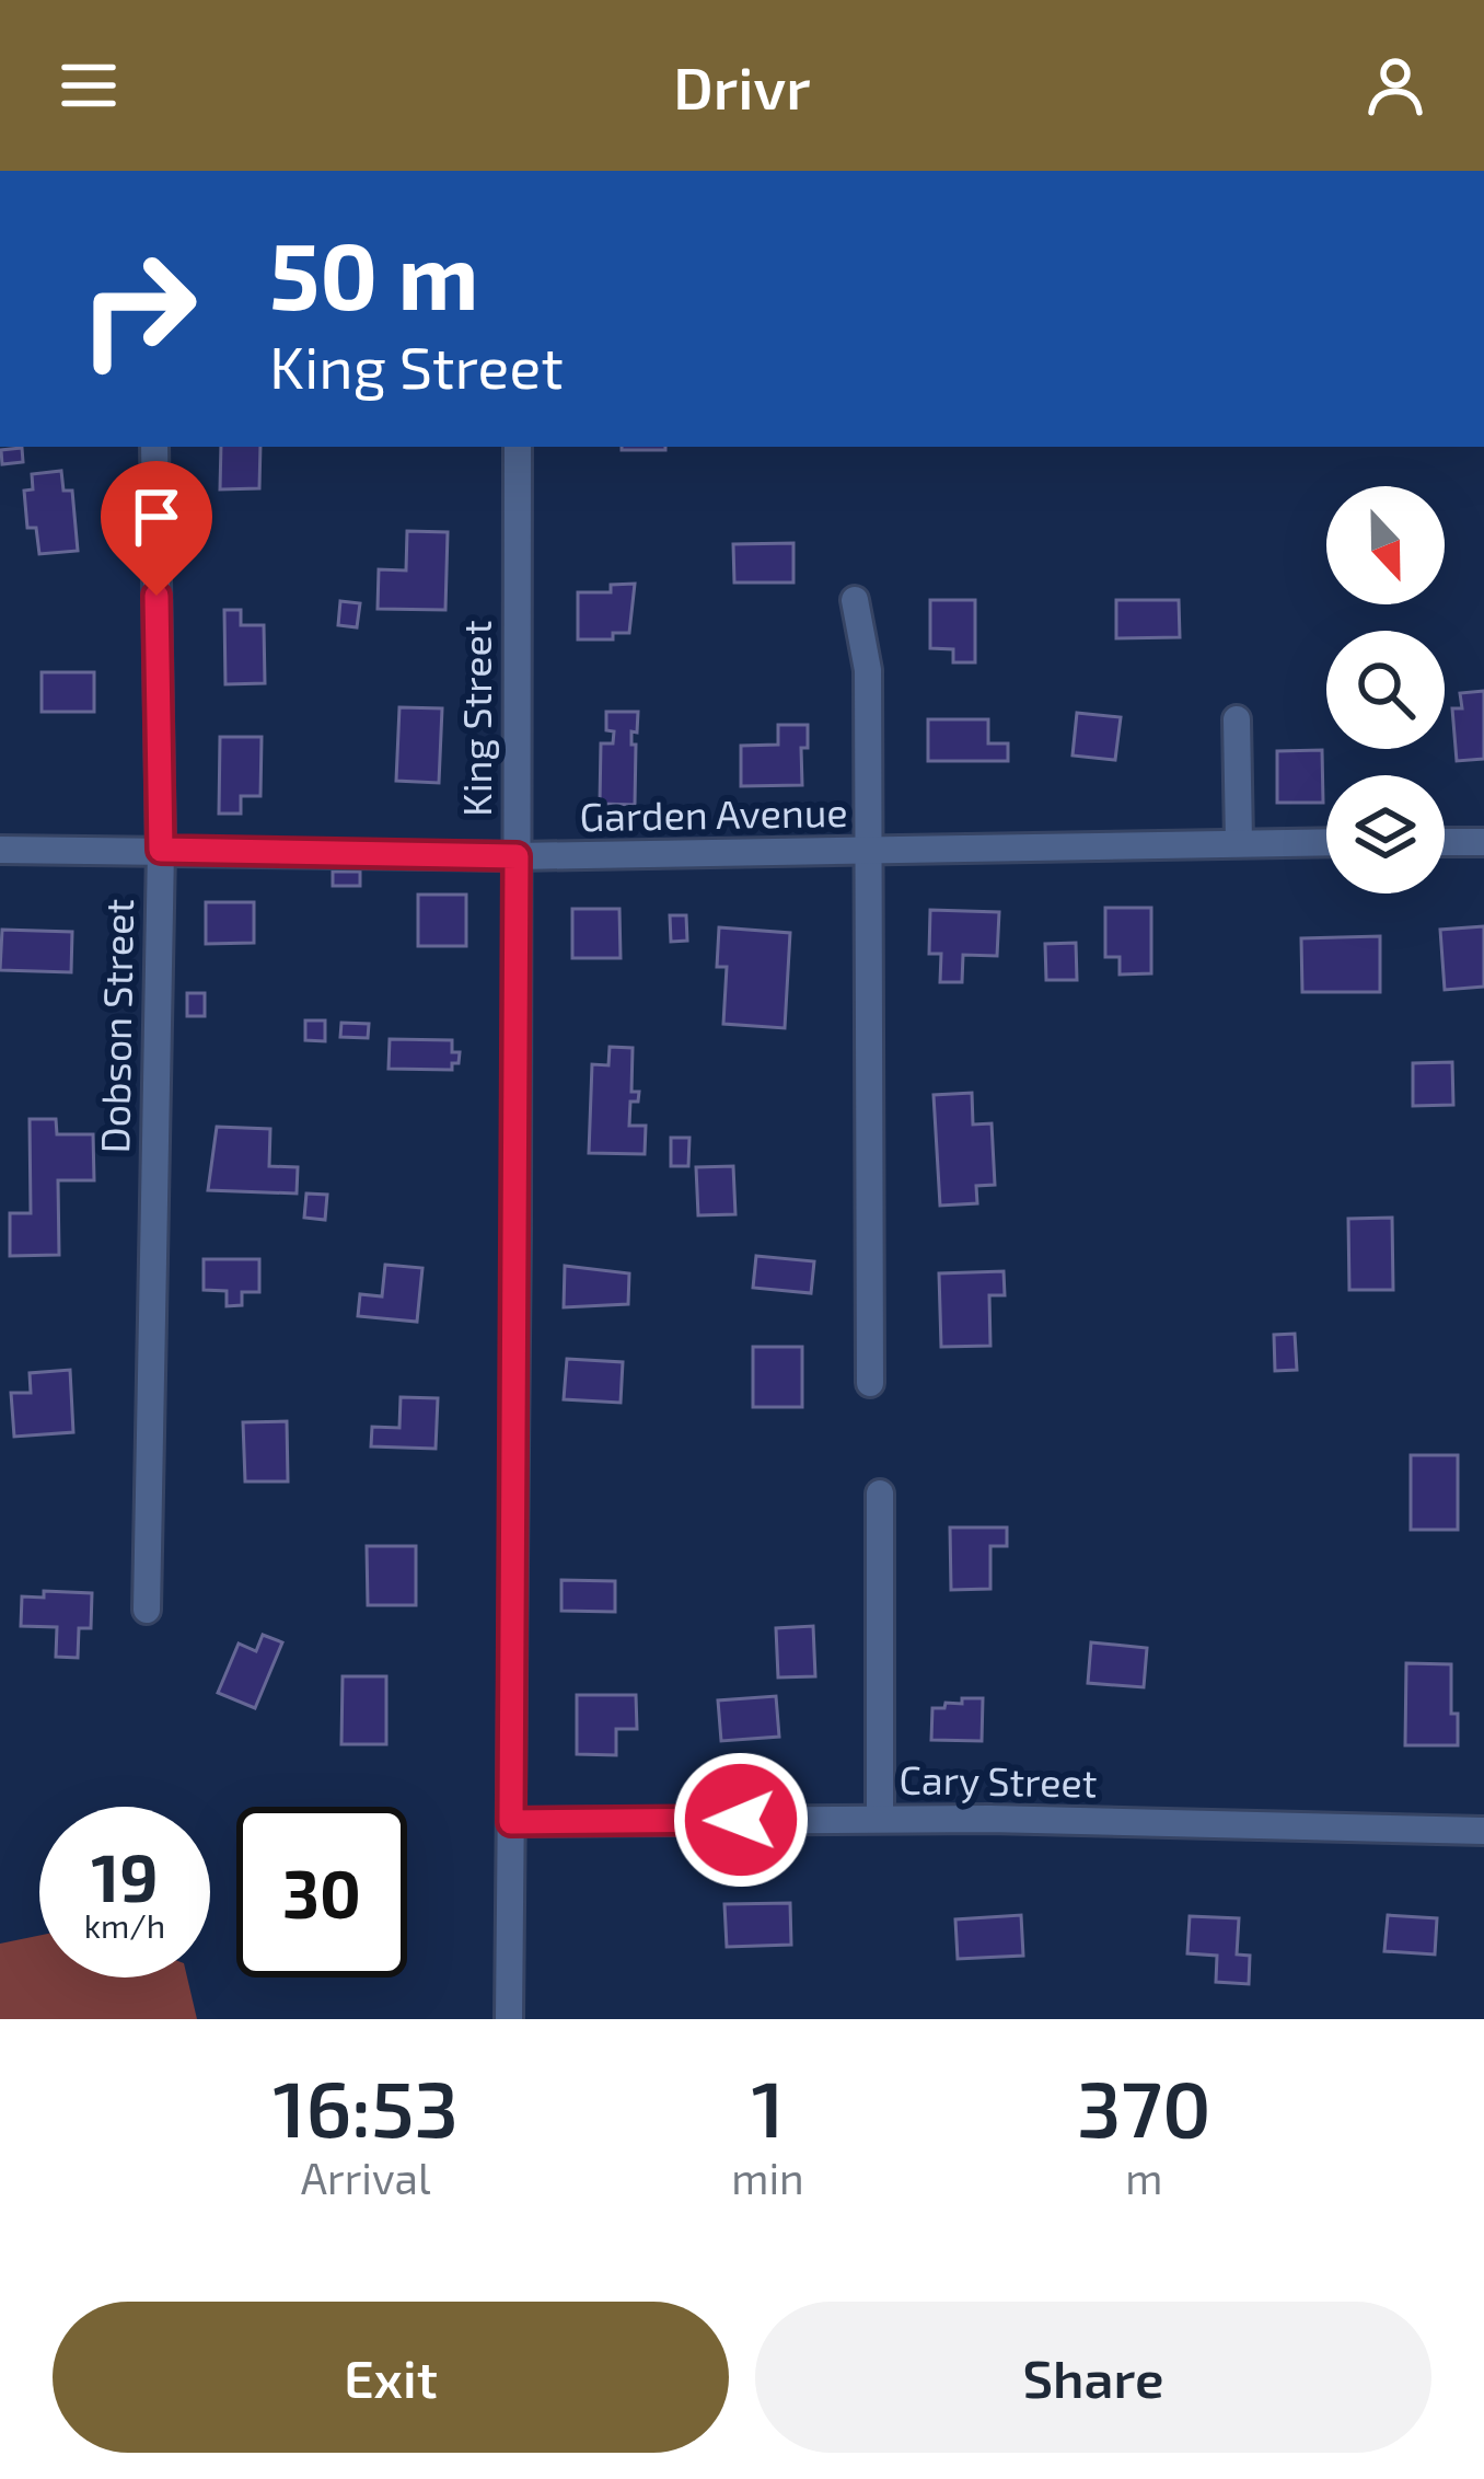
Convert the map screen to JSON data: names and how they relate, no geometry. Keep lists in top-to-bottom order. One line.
{"streets":{"street":["King Street","Garden Avenue","Dobson Street","Cary Street"]},"crossings":[["King Street","Garden Avenue"],["King Street","Cary Street"],["Garden Avenue","Dobson Street"]],"north":"bottom","page":{"header":"Drivr","turn":["50 m","King Street"],"speed":"19 km/h","limit":"30","eta":["16:53","Arrival","1","min","370","m"],"buttons":["Exit","Share"]}}
